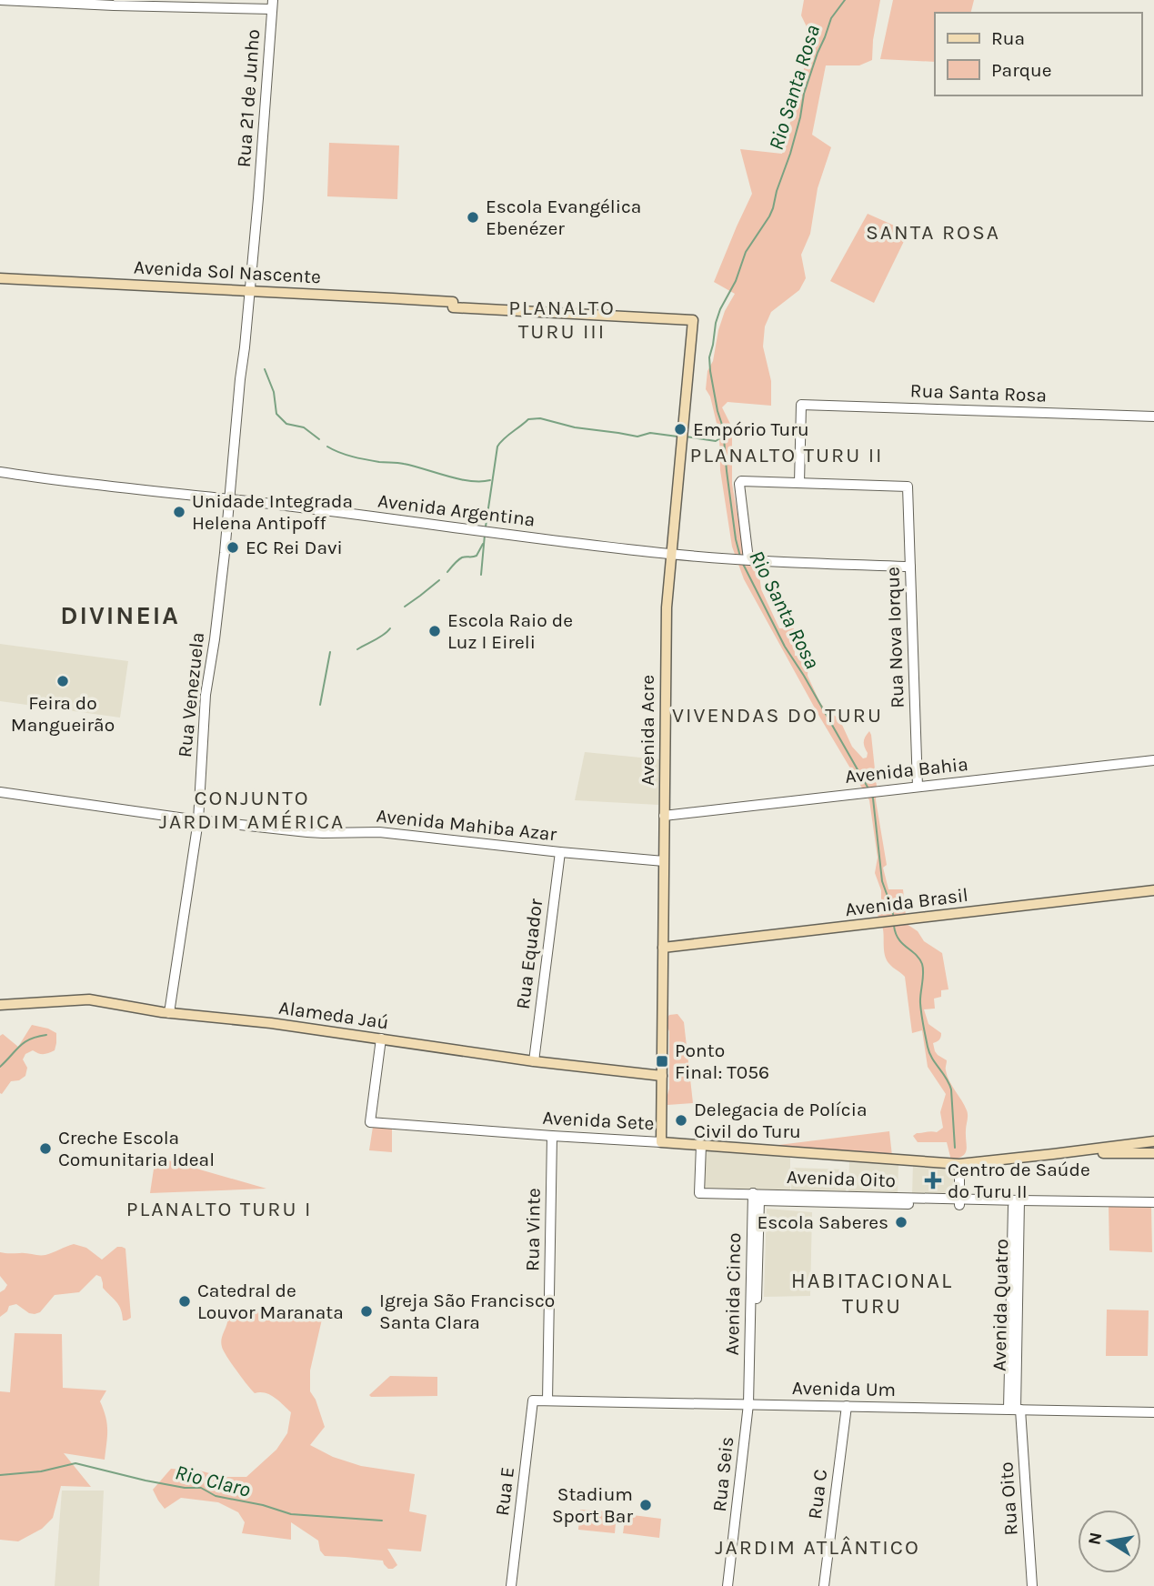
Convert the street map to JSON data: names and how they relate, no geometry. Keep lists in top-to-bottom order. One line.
{"streets":{"main road":["Avenida Sol Nascente","Avenida Acre","Avenida Brasil","Alameda Jaú","Avenida Sete"],"street":["Rua 21 de Junho","Rua Santa Rosa","Avenida Argentina","Rua Nova Iorque","Rua Venezuela","Avenida Bahia","Avenida Mahiba Azar","Rua Equador","Avenida Oito","Rua Vinte","Avenida Cinco","Avenida Quatro","Avenida Um","Rua Seis","Rua E","Rua C","Rua Oito"]},"crossings":[["Rua 21 de Junho","Avenida Sol Nascente"],["Rua 21 de Junho","Rua Venezuela"],["Avenida Sol Nascente","Rua Venezuela"],["Avenida Sol Nascente","Avenida Acre"],["Rua Santa Rosa","Rua Nova Iorque"],["Avenida Argentina","Rua Nova Iorque"],["Avenida Argentina","Rua Venezuela"],["Avenida Argentina","Avenida Acre"],["Rua Nova Iorque","Avenida Bahia"],["Rua Venezuela","Avenida Mahiba Azar"],["Rua Venezuela","Alameda Jaú"],["Avenida Acre","Avenida Bahia"],["Avenida Acre","Avenida Mahiba Azar"],["Avenida Acre","Avenida Brasil"],["Avenida Acre","Alameda Jaú"],["Avenida Acre","Avenida Sete"],["Avenida Mahiba Azar","Rua Equador"],["Rua Equador","Alameda Jaú"],["Alameda Jaú","Avenida Sete"],["Avenida Sete","Avenida Oito"],["Avenida Sete","Rua Vinte"],["Avenida Oito","Avenida Cinco"],["Avenida Oito","Avenida Quatro"],["Rua Vinte","Avenida Um"],["Avenida Cinco","Avenida Um"],["Avenida Cinco","Rua Seis"],["Avenida Quatro","Avenida Um"],["Avenida Quatro","Rua Oito"],["Avenida Um","Rua Seis"],["Avenida Um","Rua E"],["Avenida Um","Rua C"],["Avenida Um","Rua Oito"]],"districts":["SANTA ROSA","PLANALTO TURU III","PLANALTO TURU II","DIVINEIA","VIVENDAS DO TURU","CONJUNTO JARDIM AMÉRICA","PLANALTO TURU I","HABITACIONAL TURU","JARDIM ATLÂNTICO"],"water":["Rio Santa Rosa","Rio Claro"],"places":{"other":["Escola Evangélica Ebenézer","Empório Turu","Unidade Integrada Helena Antipoff","EC Rei Davi","Escola Raio de Luz I Eireli","Feira do Mangueirão","Delegacia de Polícia Civil do Turu","Creche Escola Comunitaria Ideal","Escola Saberes","Catedral de Louvor Maranata","Igreja São Francisco Santa Clara","Stadium Sport Bar"],"transit":["Ponto Final: T056"],"health":["Centro de Saúde do Turu II"]},"legend":["Rua","Parque"],"north":"left"}
